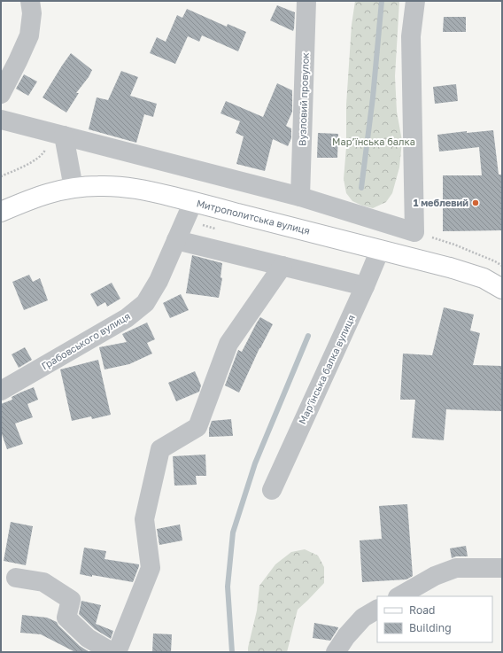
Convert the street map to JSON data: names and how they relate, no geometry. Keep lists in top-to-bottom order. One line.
{"streets":{"main road":["Митрополитська вулиця"],"street":["Вузловий провулок","Грабовського вулиця","Мар’їнська балка вулиця"]},"crossings":[["Митрополитська вулиця","Грабовського вулиця"],["Митрополитська вулиця","Мар’їнська балка вулиця"]],"parks":["Мар’їнська балка"],"places":["1 меблевий"],"legend":["Road","Building"]}
